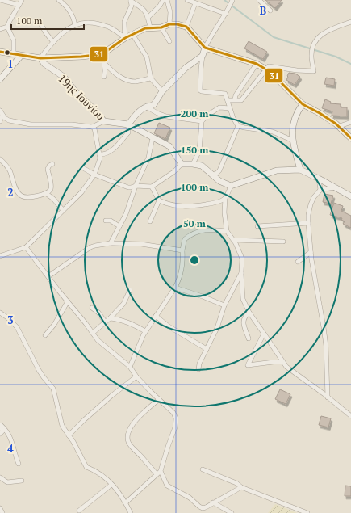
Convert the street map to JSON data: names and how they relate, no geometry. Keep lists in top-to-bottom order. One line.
{"streets":{"main road":["19ης Ιουνίου"]},"lines":["transit line 31"],"scale_bar":"100 m","grid":{"columns":["B"],"rows":["1","2","3","4"]},"rings":["200 m","150 m","100 m","50 m"]}
